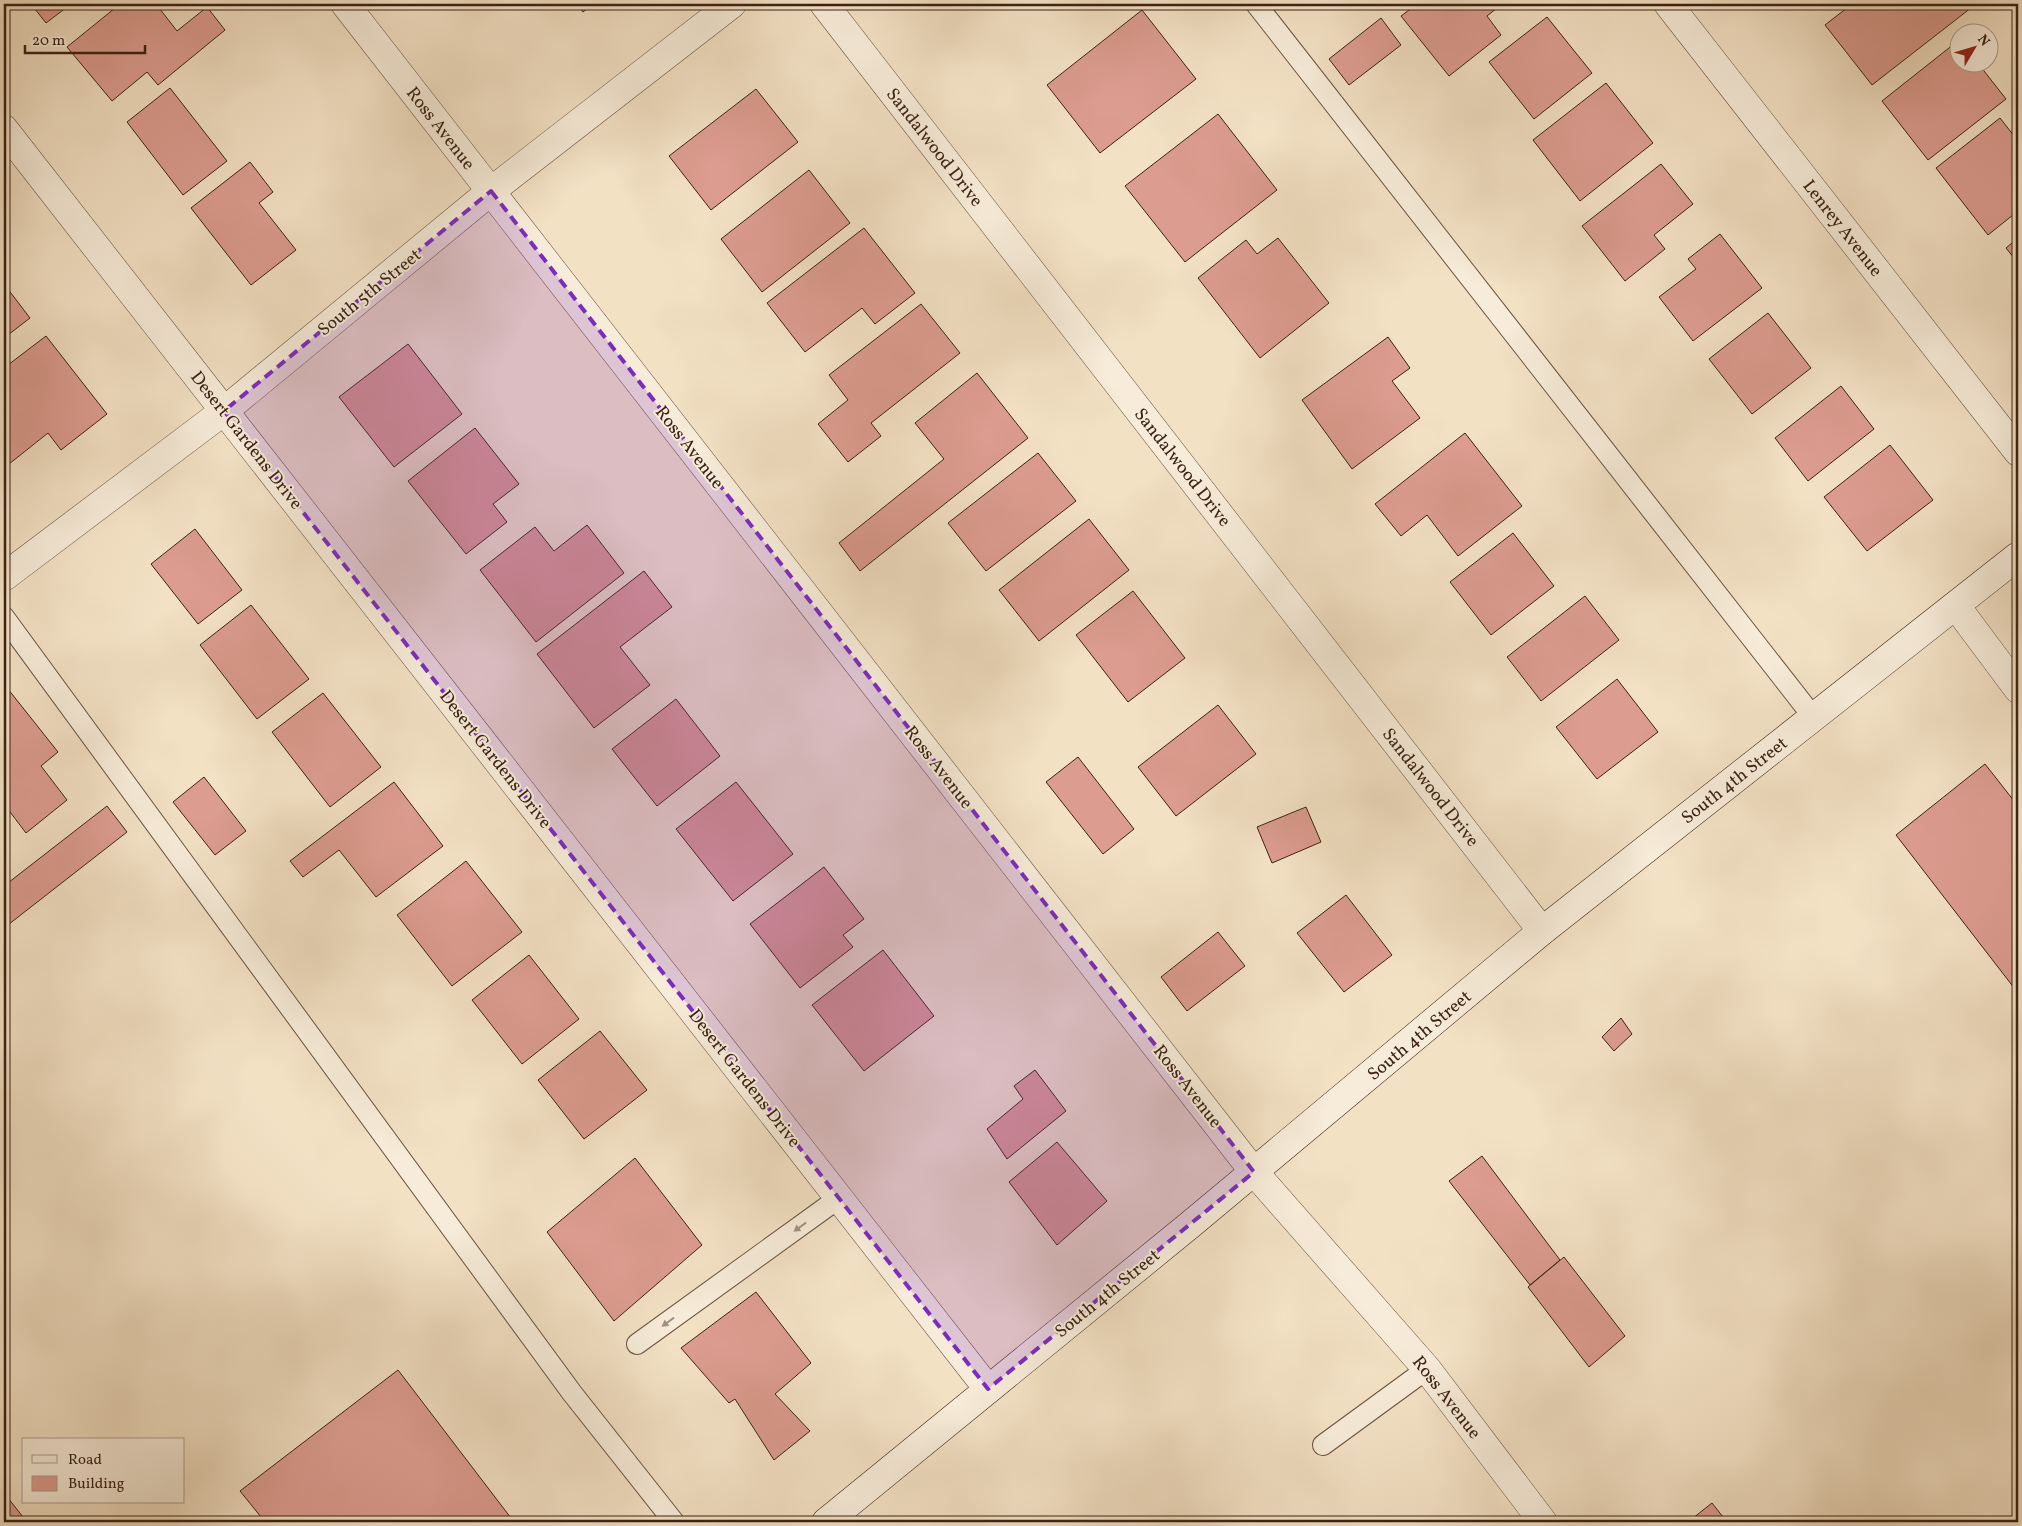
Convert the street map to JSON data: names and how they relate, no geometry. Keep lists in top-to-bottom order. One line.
{"streets":{"street":["Ross Avenue","Sandalwood Drive","Lenrey Avenue","South 5th Street","Desert Gardens Drive","South 4th Street"]},"crossings":[["Ross Avenue","South 5th Street"],["Ross Avenue","South 4th Street"],["Sandalwood Drive","South 4th Street"],["South 5th Street","Desert Gardens Drive"],["Desert Gardens Drive","South 4th Street"]],"legend":["Road","Building"],"scale_bar":"20 m","north":"top right"}
